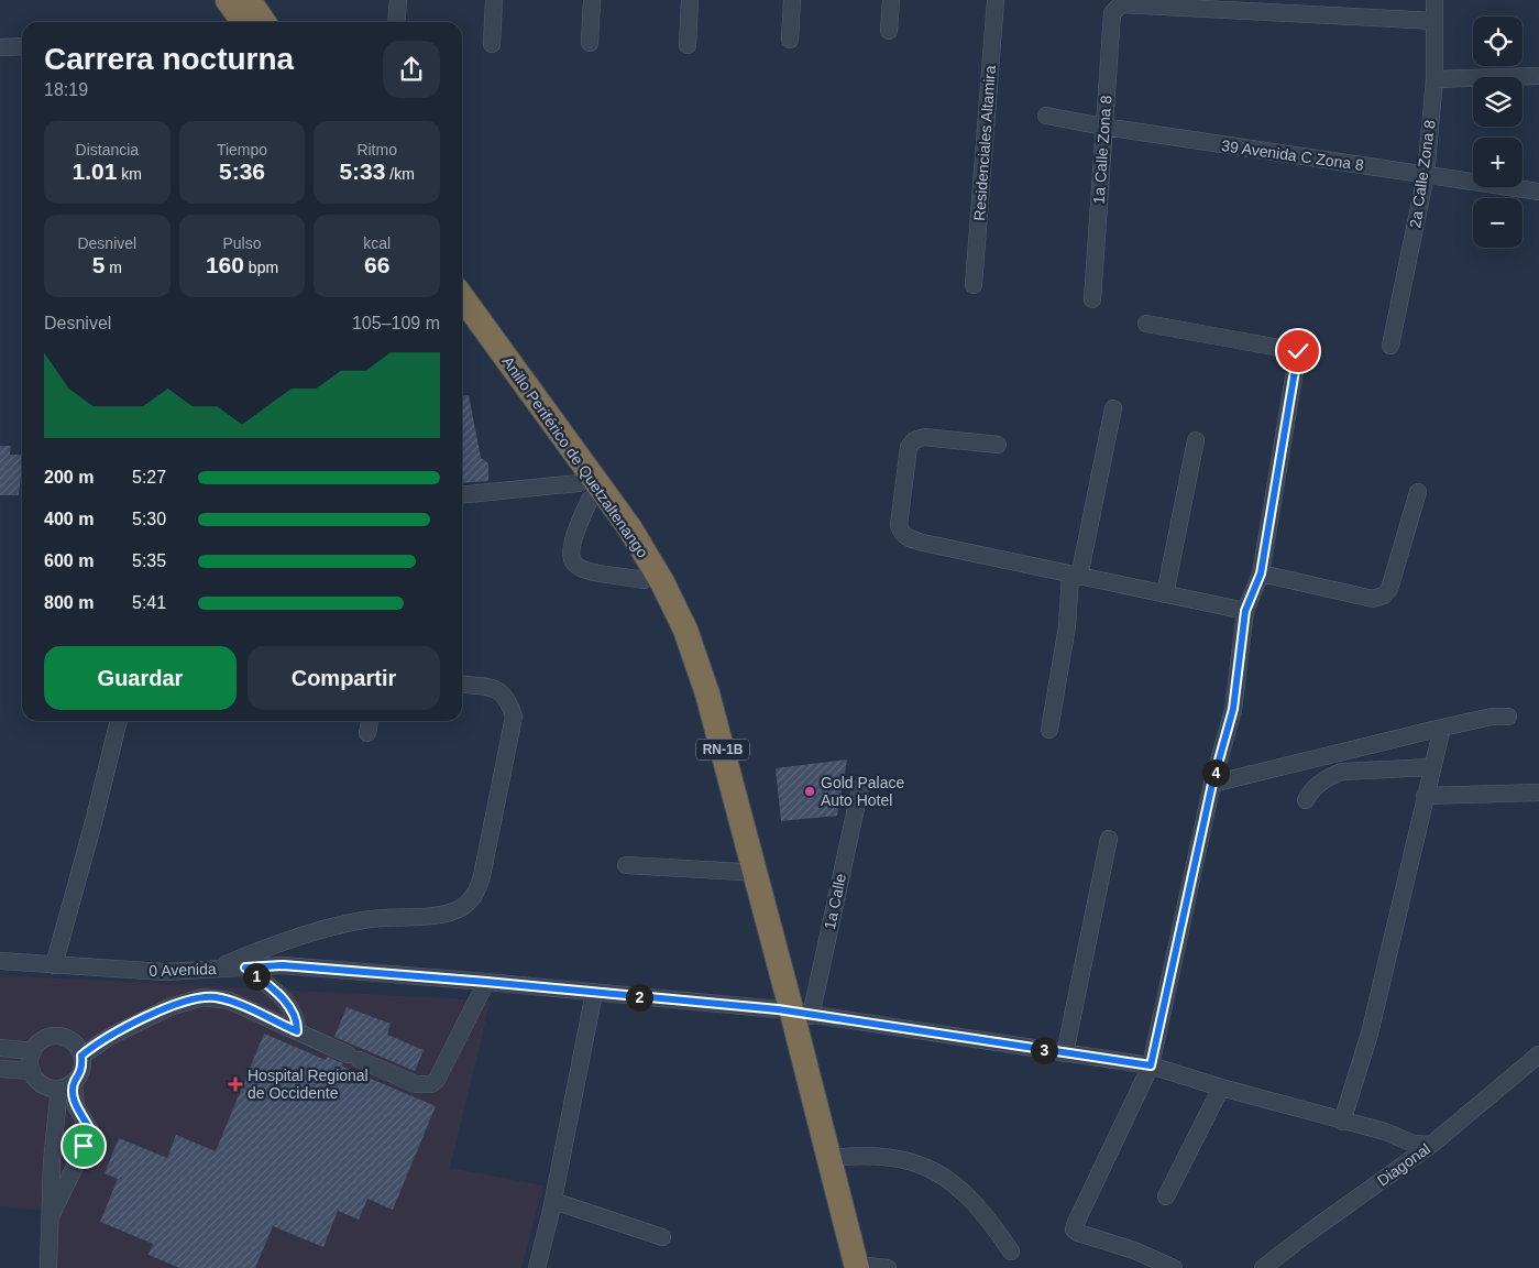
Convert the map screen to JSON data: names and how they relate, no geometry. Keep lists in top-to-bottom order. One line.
{"streets":{"highway":["Anillo Periférico de Quetzaltenango","RN-1B"],"street":["Residenciales Altamira","1a Calle Zona 8","39 Avenida C Zona 8","2a Calle Zona 8","1a Calle","0 Avenida","Diagonal"]},"crossings":[["1a Calle Zona 8","39 Avenida C Zona 8"],["1a Calle Zona 8","2a Calle Zona 8"],["39 Avenida C Zona 8","2a Calle Zona 8"],["Anillo Periférico de Quetzaltenango","1a Calle"],["Anillo Periférico de Quetzaltenango","0 Avenida"],["1a Calle","0 Avenida"],["0 Avenida","Diagonal"]],"places":{"other":["Gold Palace Auto Hotel"],"health":["Hospital Regional de Occidente"]},"page":{"map_buttons":["+","−"],"heading":["Carrera nocturna","18:19"],"stats":[["Distancia","1.01 km"],["Tiempo","5:36"],["Ritmo","5:33 /km"],["Desnivel","5 m"],["Pulso","160 bpm"],["kcal","66"]],"chart":["Desnivel","105–109 m"],"list":[{"name":"200 m","note":"5:27"},{"name":"400 m","note":"5:30"},{"name":"600 m","note":"5:35"},{"name":"800 m","note":"5:41"}],"buttons":["Guardar","Compartir"],"pins":["4","1","2","3"]}}
